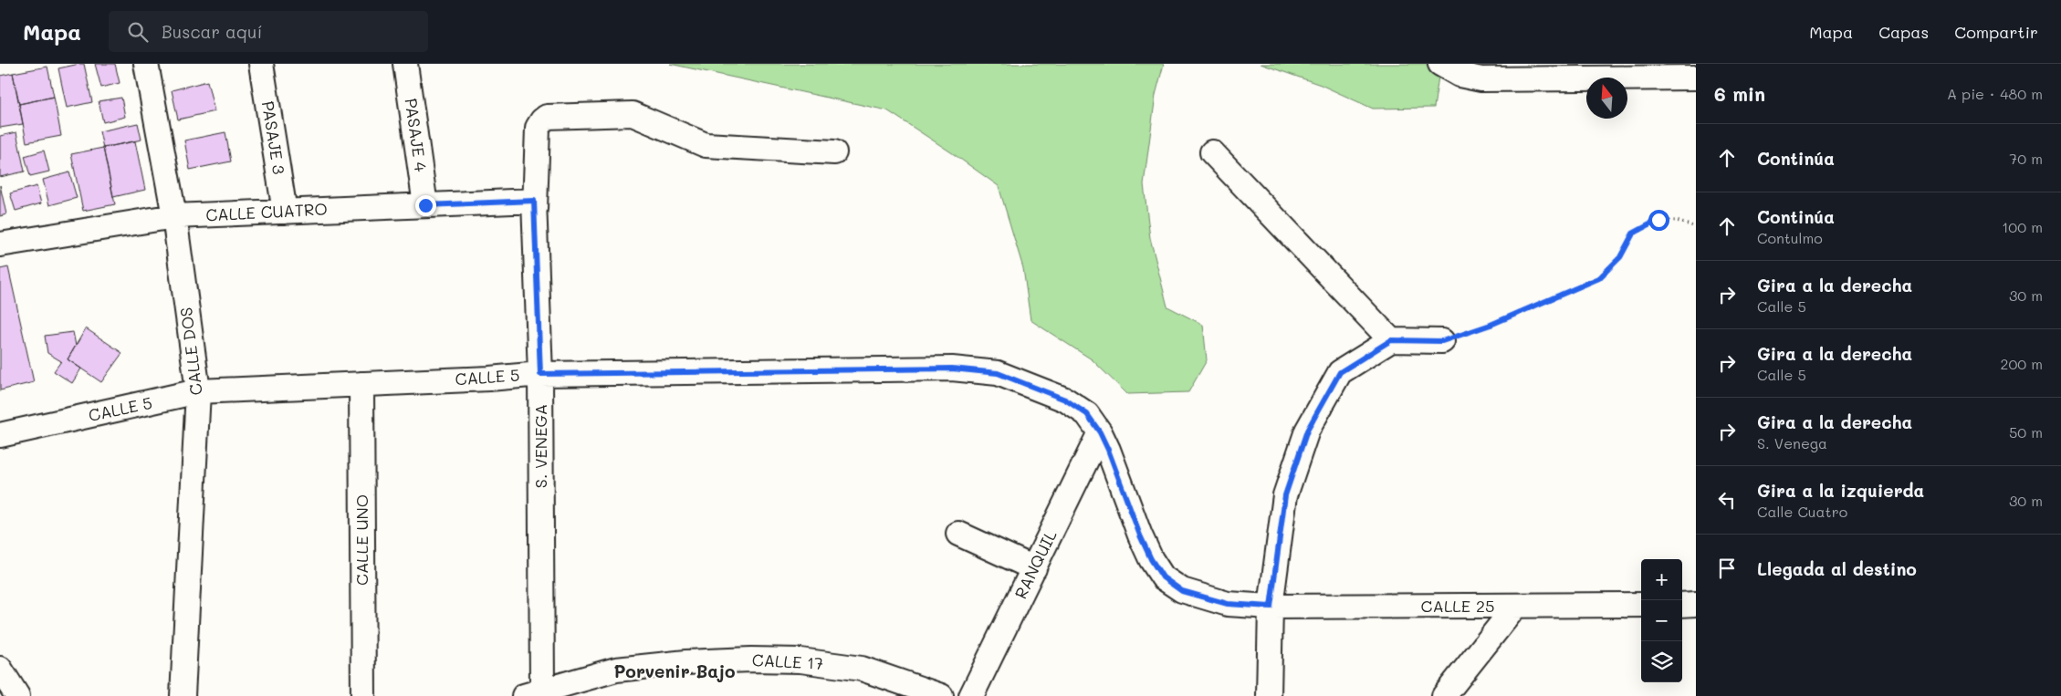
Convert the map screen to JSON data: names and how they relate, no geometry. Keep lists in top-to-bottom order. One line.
{"streets":{"street":["PASAJE 4","PASAJE 3","CALLE CUATRO","CALLE DOS","CALLE 5","S. VENEGA","CALLE UNO","RANQUIL","CALLE 25","CALLE 17"]},"crossings":[["PASAJE 4","CALLE CUATRO"],["PASAJE 3","CALLE CUATRO"],["CALLE CUATRO","CALLE DOS"],["CALLE CUATRO","S. VENEGA"],["CALLE DOS","CALLE 5"],["CALLE 5","S. VENEGA"],["CALLE 5","CALLE UNO"],["CALLE 5","RANQUIL"],["CALLE 5","CALLE 25"],["S. VENEGA","CALLE 17"]],"districts":["Porvenir Bajo"],"north":"top","page":{"header":"Mapa","search":"Buscar aquí","nav":["Mapa","Capas","Compartir"],"heading":["6 min","A pie · 480 m"],"list":[["Continúa","70 m"],["Continúa","Contulmo","100 m"],["Gira a la derecha","Calle 5","30 m"],["Gira a la derecha","Calle 5","200 m"],["Gira a la derecha","S. Venega","50 m"],["Gira a la izquierda","Calle Cuatro","30 m"],"Llegada al destino"],"map_buttons":["+","−"]}}
